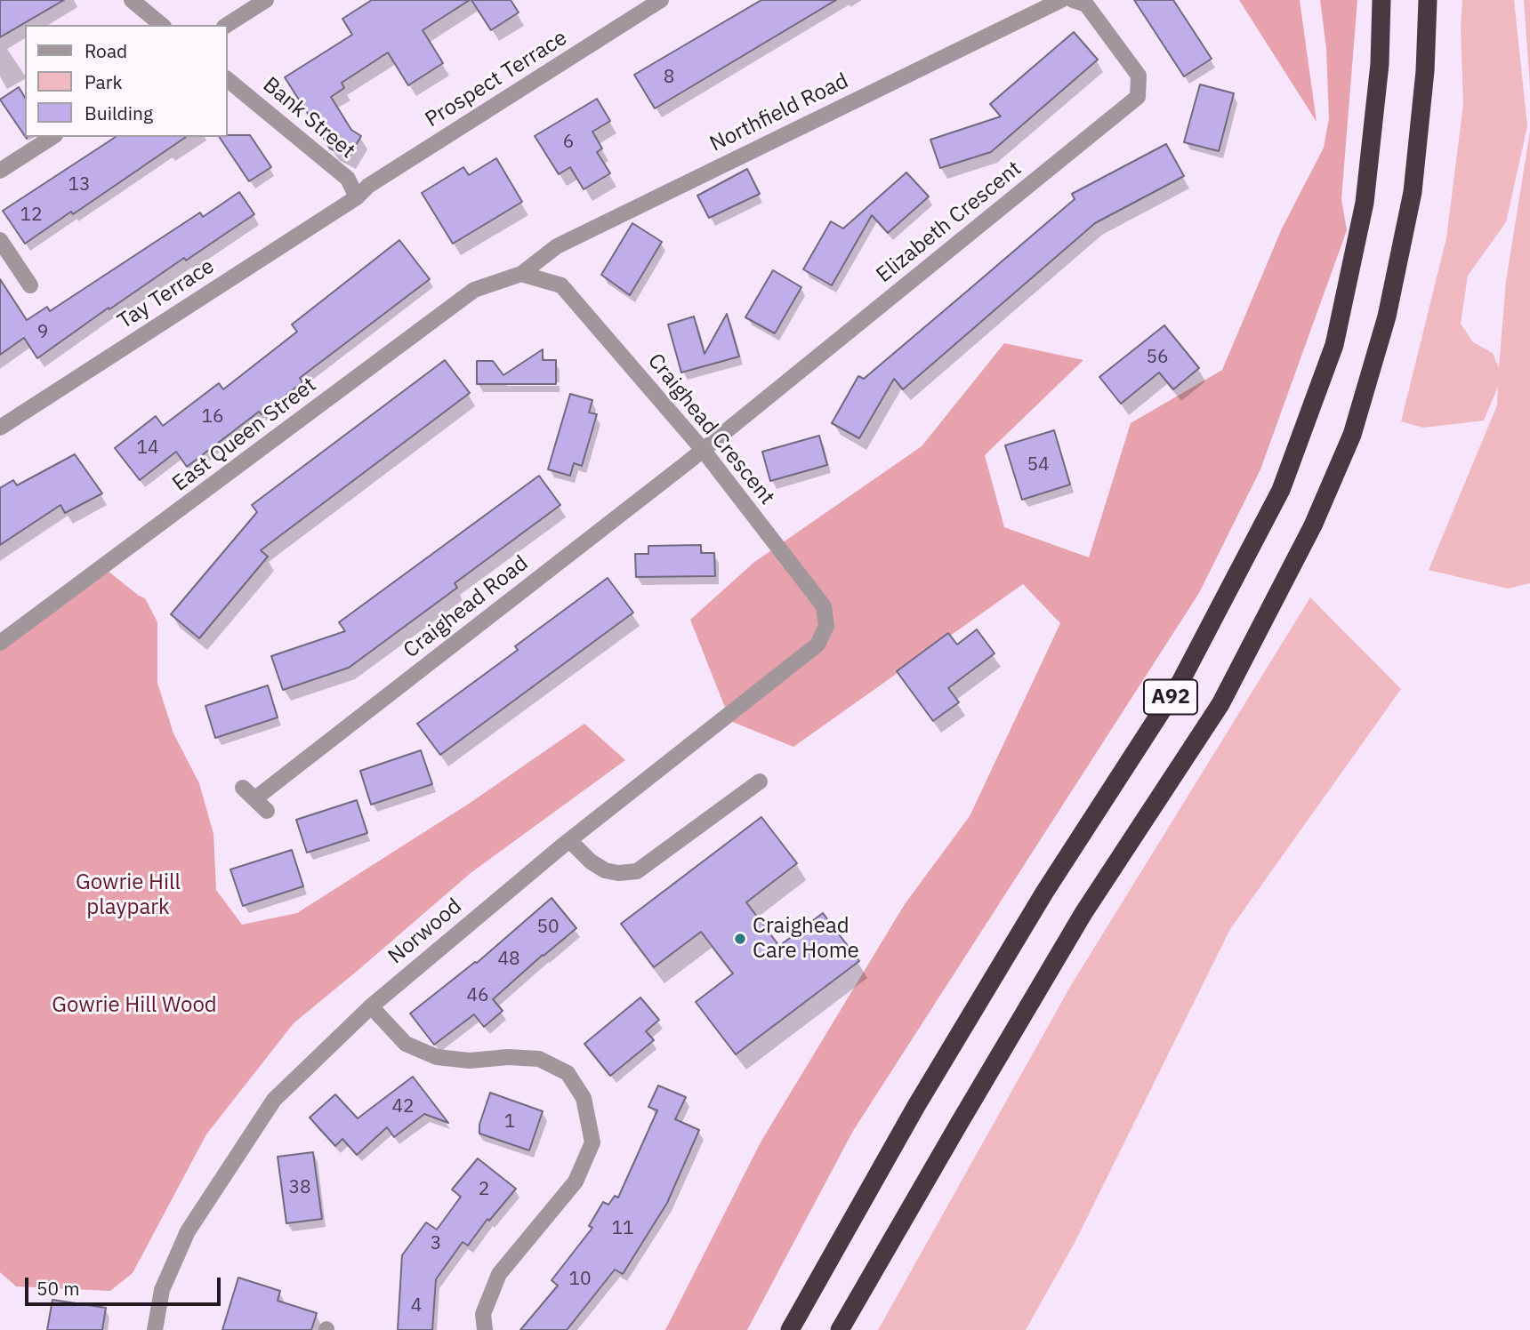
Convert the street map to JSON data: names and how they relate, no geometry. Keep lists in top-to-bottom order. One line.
{"streets":{"highway":["A92"],"street":["Prospect Terrace","Northfield Road","Bank Street","Elizabeth Crescent","Tay Terrace","Craighead Crescent","East Queen Street","Craighead Road","Norwood"]},"crossings":[["Prospect Terrace","Bank Street"],["Prospect Terrace","Tay Terrace"],["Northfield Road","Craighead Crescent"],["Northfield Road","East Queen Street"],["Bank Street","Tay Terrace"],["Elizabeth Crescent","Craighead Crescent"],["Elizabeth Crescent","Craighead Road"],["Craighead Crescent","East Queen Street"],["Craighead Crescent","Craighead Road"],["Craighead Crescent","Norwood"]],"parks":["Gowrie Hill playpark","Gowrie Hill Wood"],"places":["Craighead Care Home"],"house_numbers":["8","6","13","12","9","56","16","14","54","50","48","46","42","1","38","2","11","3","10","4"],"legend":["Road","Park","Building"],"scale_bar":"50 m"}
